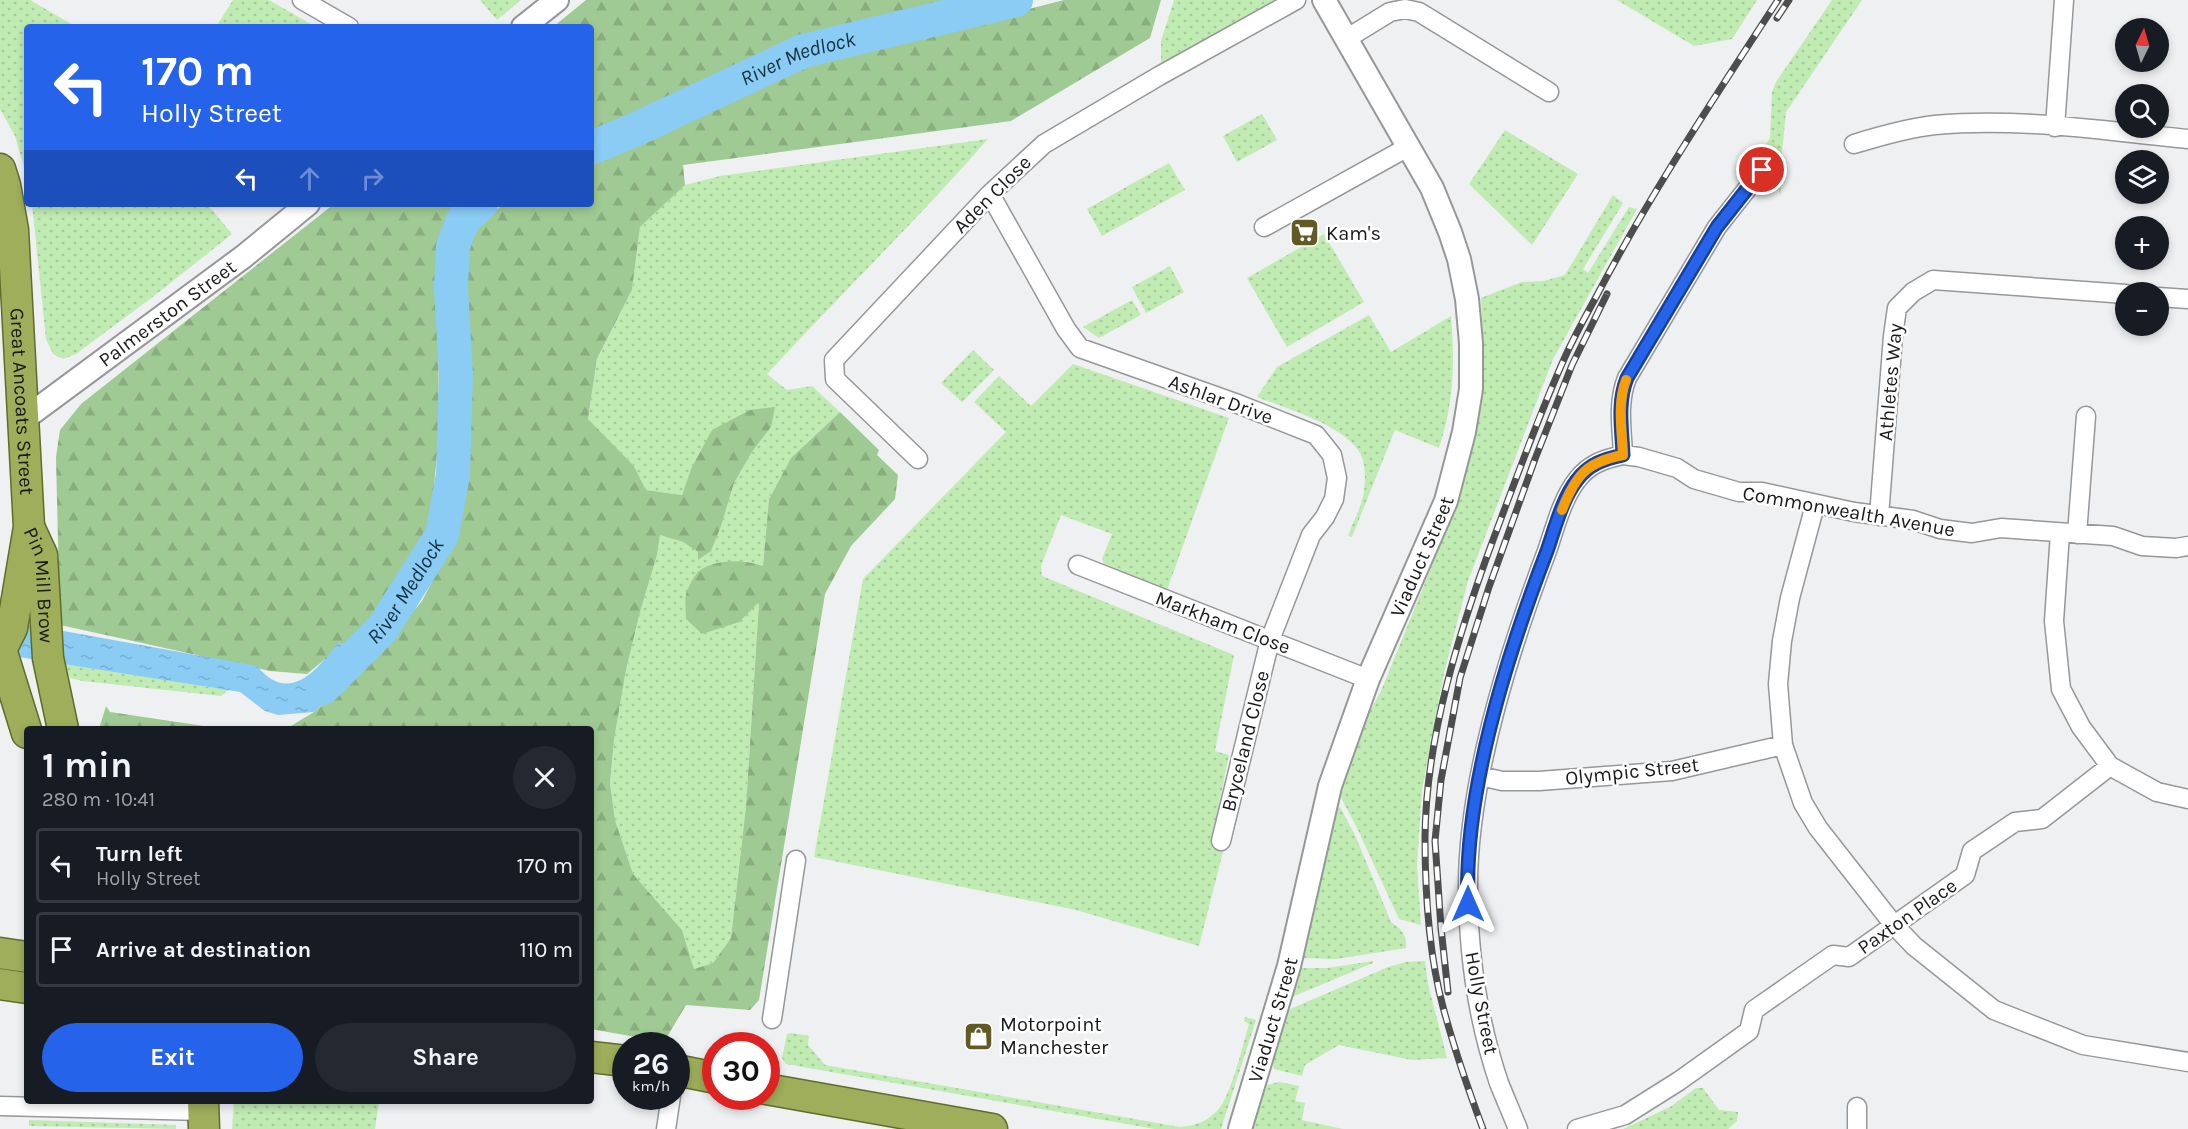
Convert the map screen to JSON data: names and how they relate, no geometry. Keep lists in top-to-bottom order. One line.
{"streets":{"highway":["Great Ancoats Street","Pin Mill Brow"],"street":["Aden Close","Palmerston Street","Athletes Way","Ashlar Drive","Commonwealth Avenue","Viaduct Street","Markham Close","Bryceland Close","Olympic Street","Paxton Place","Holly Street"]},"crossings":[["Aden Close","Ashlar Drive"],["Palmerston Street","Great Ancoats Street"],["Athletes Way","Commonwealth Avenue"],["Ashlar Drive","Markham Close"],["Ashlar Drive","Bryceland Close"],["Great Ancoats Street","Pin Mill Brow"],["Commonwealth Avenue","Holly Street"],["Viaduct Street","Markham Close"],["Markham Close","Bryceland Close"],["Olympic Street","Holly Street"]],"water":["River Medlock"],"places":{"supermarket":["Kam's"],"shop":["Motorpoint Manchester"]},"north":"top","page":{"map_buttons":["+","−"],"turn":["170 m","Holly Street"],"heading":["1 min","280 m · 10:41"],"list":[{"name":"Turn left","note":"Holly Street","value":"170 m"},{"name":"Arrive at destination","value":"110 m"}],"buttons":["Exit","Share"],"speed":"26 km/h","limit":"30"}}
